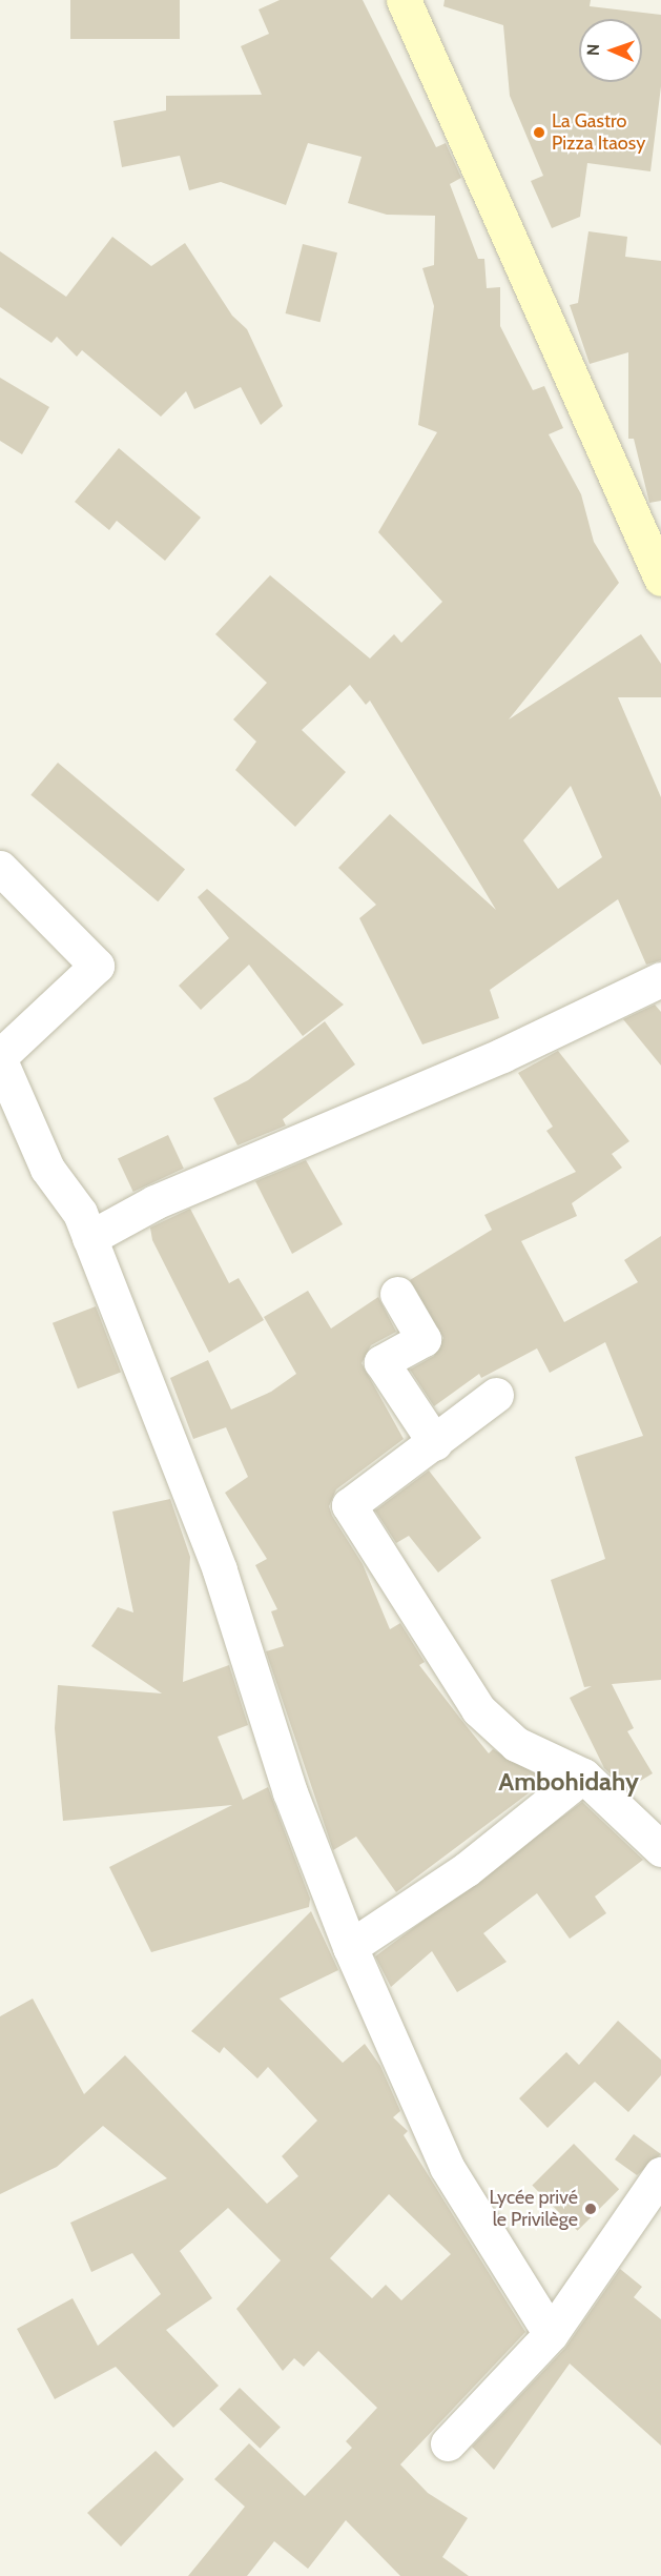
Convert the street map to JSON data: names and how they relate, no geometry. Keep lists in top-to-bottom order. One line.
{"districts":["Ambohidahy"],"places":["La Gastro Pizza Itaosy","Lycée privé le Privilège"],"north":"left"}
